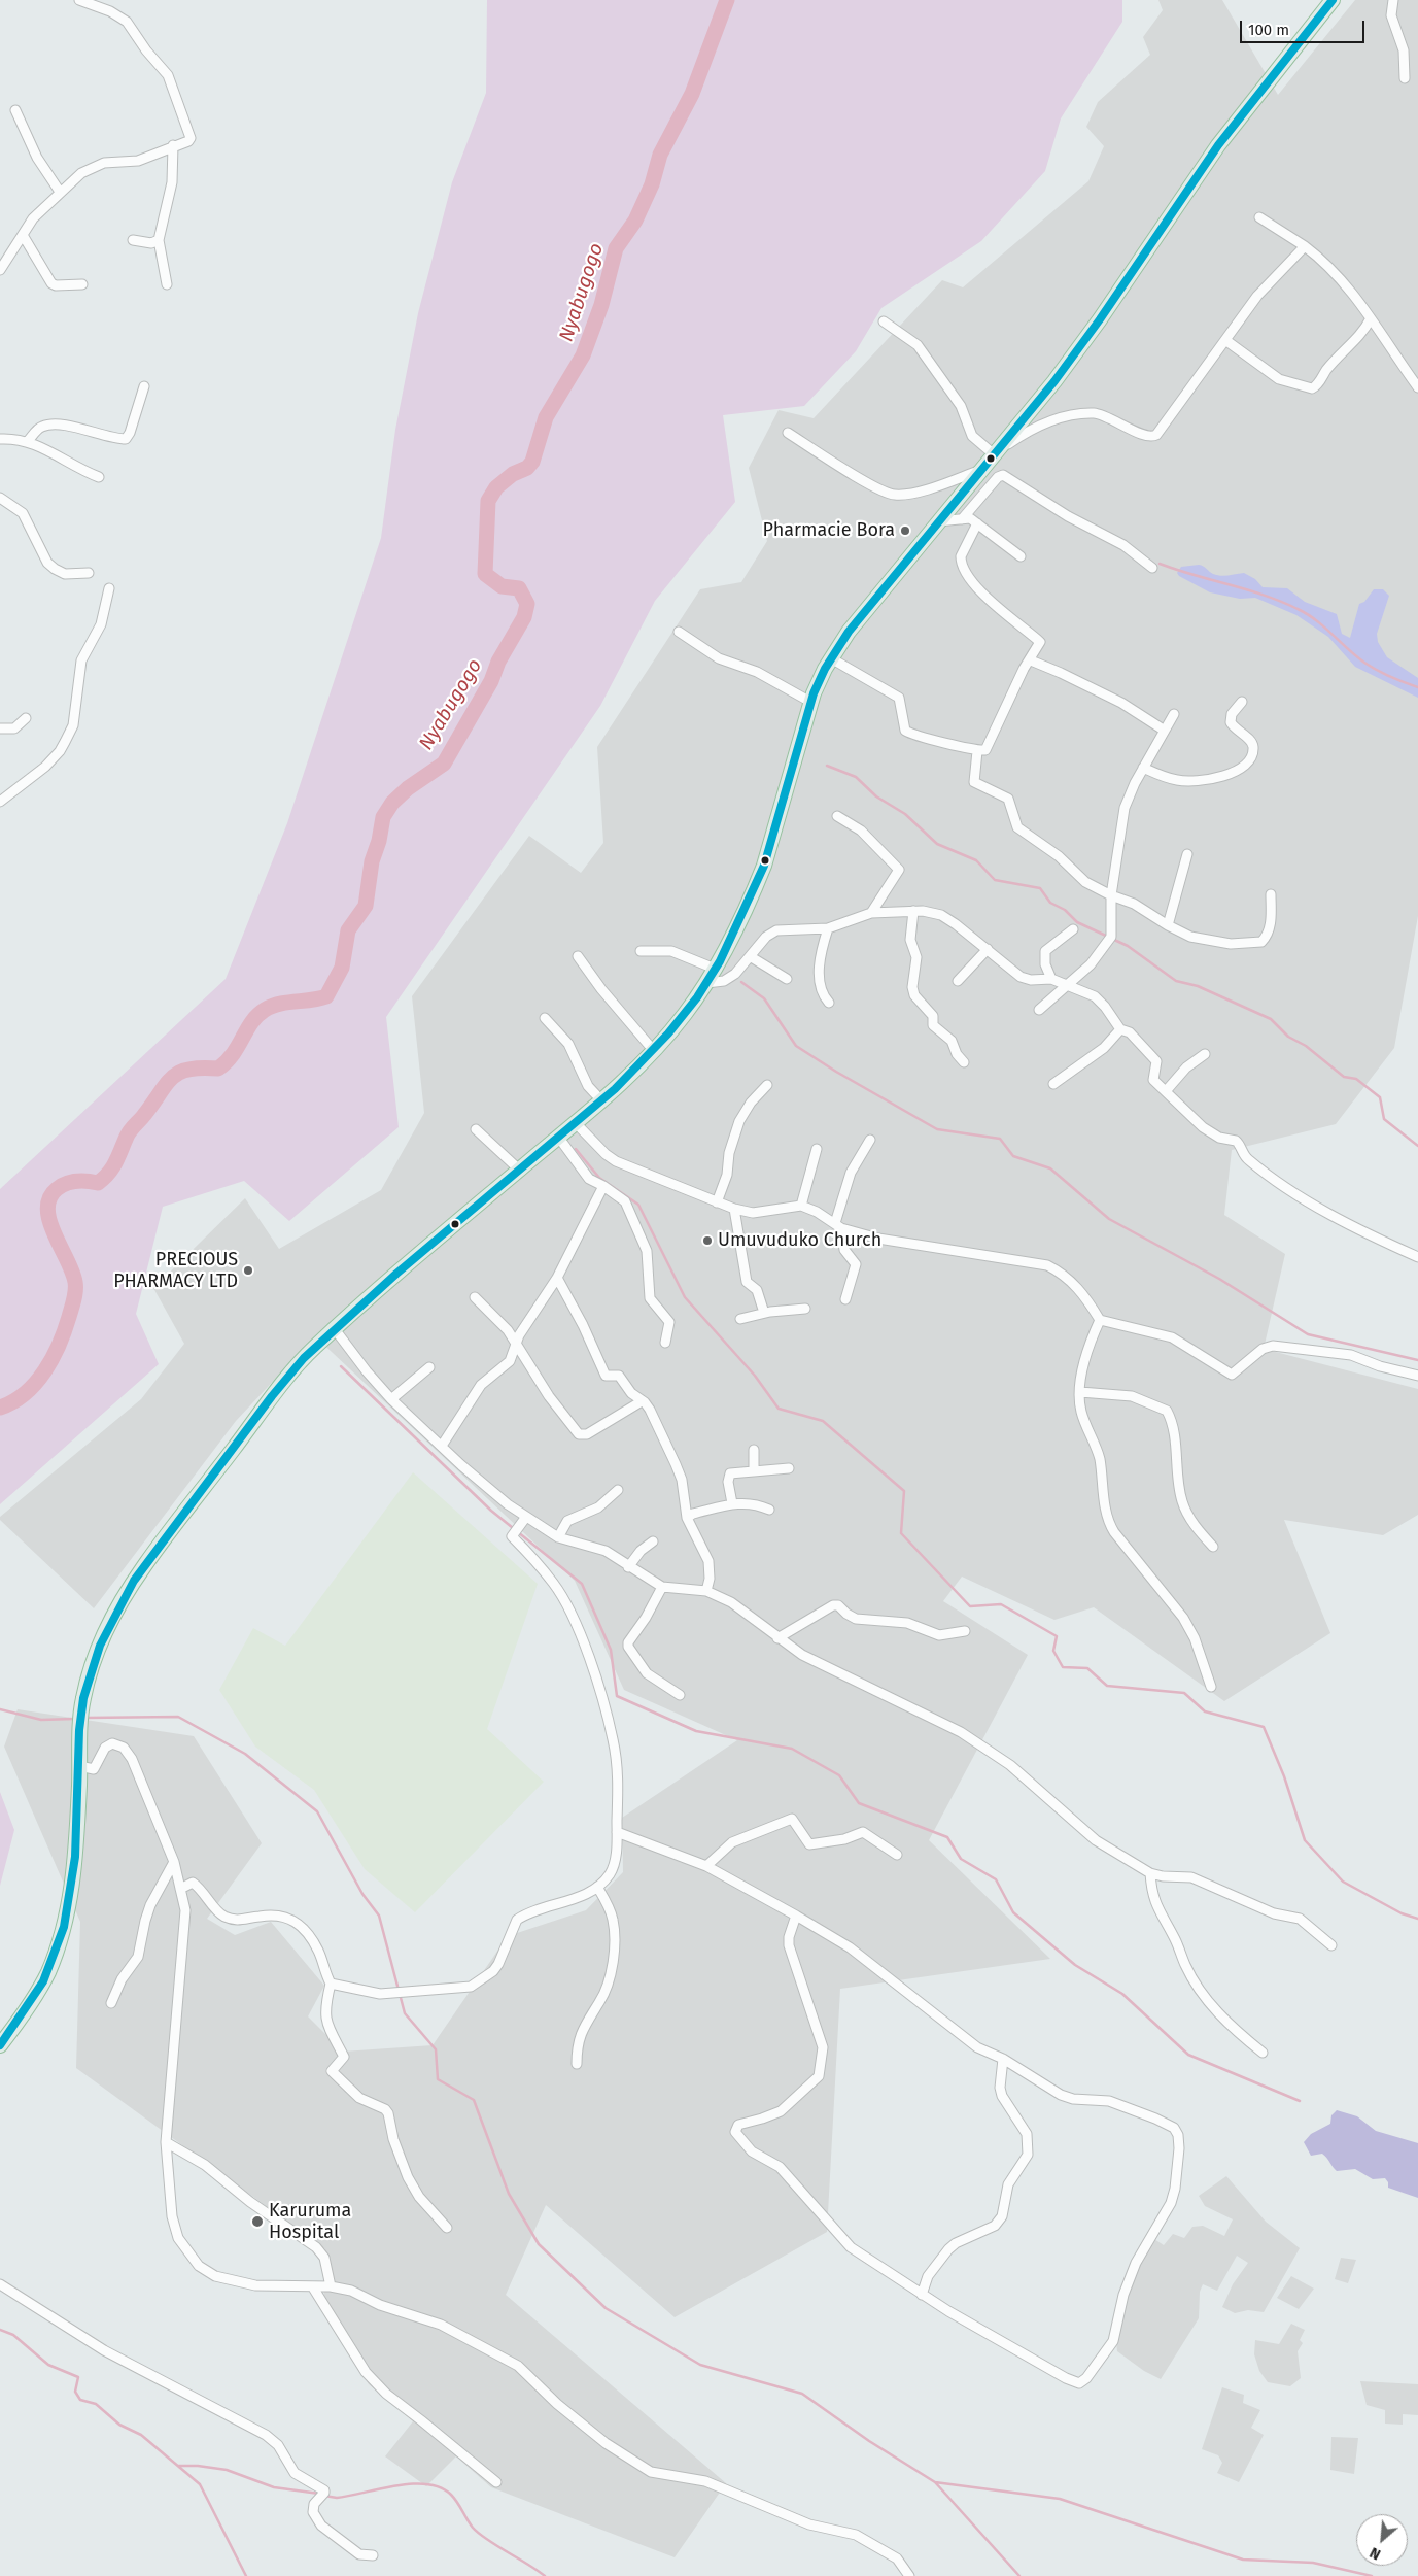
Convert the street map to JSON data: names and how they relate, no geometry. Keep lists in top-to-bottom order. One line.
{"water":["Nyabugogo"],"places":["Pharmacie Bora","Umuvuduko Church","PRECIOUS PHARMACY LTD","Karuruma Hospital"],"scale_bar":"100 m","north":"bottom left"}
